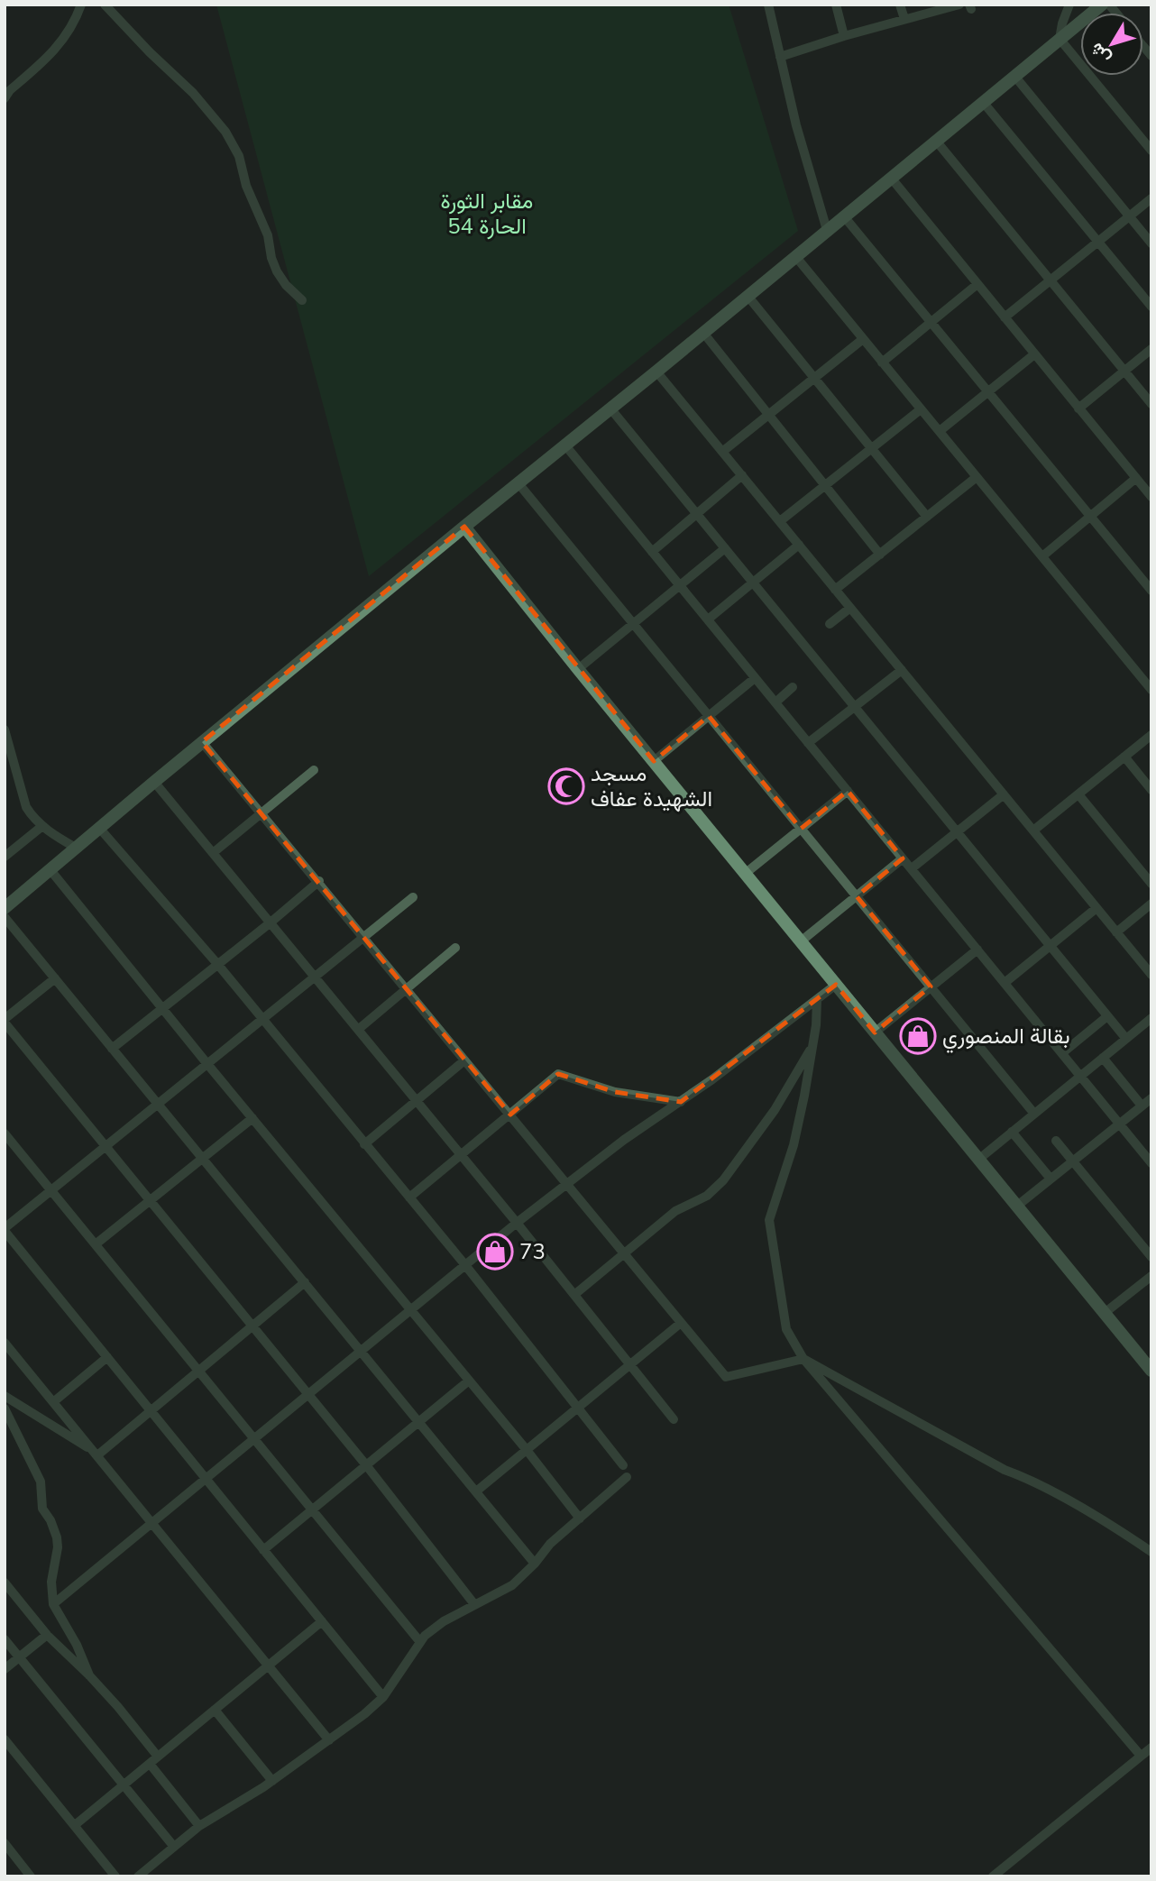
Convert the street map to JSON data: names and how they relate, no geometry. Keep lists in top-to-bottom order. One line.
{"parks":["مقابر الثورة الحارة 54"],"places":{"mosque":["مسجد الشهيدة عفاف"],"shop":["بقالة المنصوري","73"]},"north":"bottom left"}
